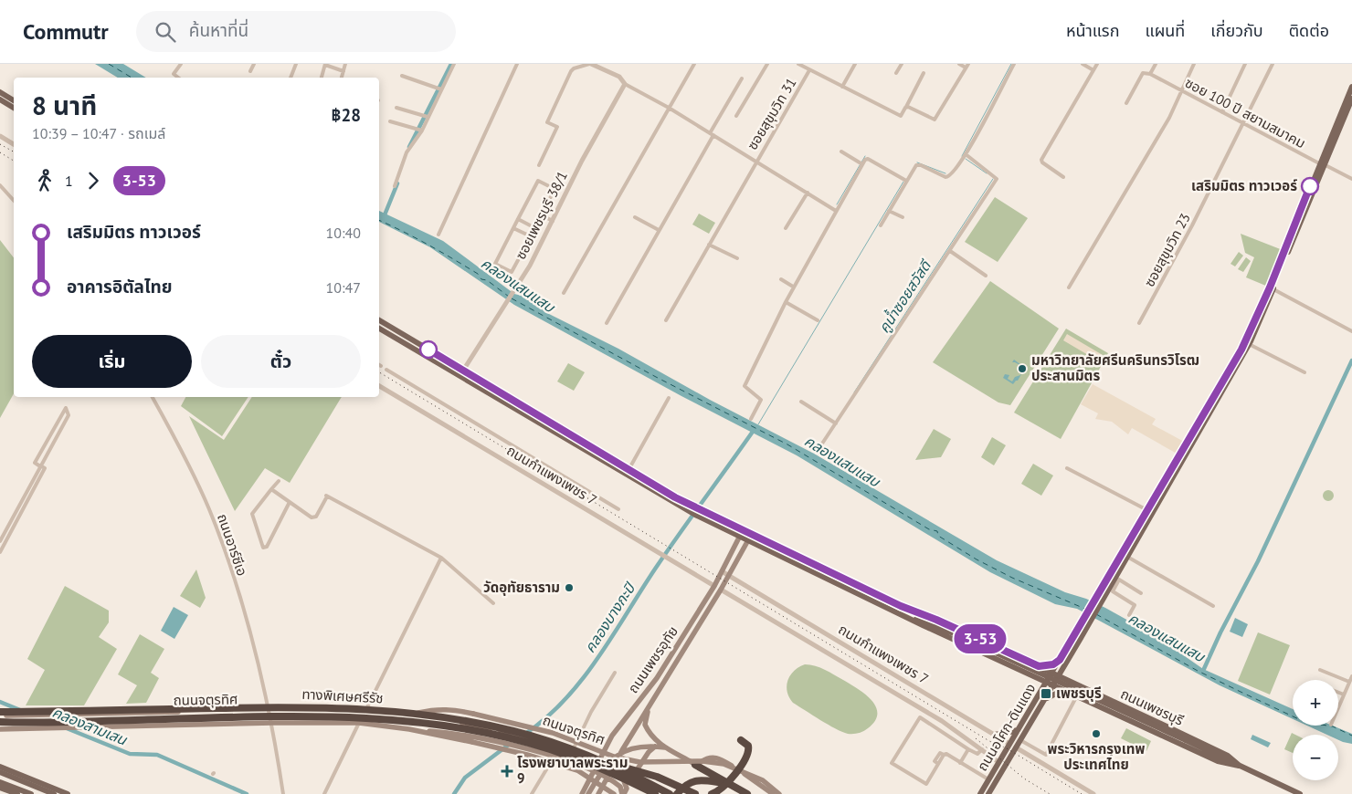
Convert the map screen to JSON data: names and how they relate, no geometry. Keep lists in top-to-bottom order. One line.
{"streets":{"highway":["ทางพิเศษศรีรัช"],"main road":["ถนนเพชรอุทัย","ถนนจตุรทิศ","ถนนเพชรบุรี","ถนนอโศก-ดินแดง"],"street":["ซอย 100 ปี สยามสมาคม","ซอยสุขุมวิท 31","ซอยเพชรบุรี 38/1","ซอยสุขุมวิท 23","ถนนกำแพงเพชร 7","ถนนอาร์ซีเอ"]},"crossings":[["ซอย 100 ปี สยามสมาคม","ซอยสุขุมวิท 23"],["ซอยเพชรบุรี 38/1","ถนนเพชรบุรี"],["ถนนกำแพงเพชร 7","ถนนเพชรอุทัย"],["ถนนกำแพงเพชร 7","ถนนอโศก-ดินแดง"],["ถนนอาร์ซีเอ","ถนนจตุรทิศ"],["ถนนเพชรอุทัย","ถนนจตุรทิศ"],["ถนนเพชรอุทัย","ถนนเพชรบุรี"],["ทางพิเศษศรีรัช","ถนนจตุรทิศ"],["ถนนเพชรบุรี","ถนนอโศก-ดินแดง"]],"water":["คลองแสนแสบ","คูน้ำซอยสวัสดี","คลองบางกะปิ","คลองสามเสน"],"places":{"other":["เสริมมิตร ทาวเวอร์","มหาวิทยาลัยศรีนครินทรวิโรฒ ประสานมิตร","วัดอุทัยธาราม","พระวิหารกรุงเทพ ประเทศไทย"],"transit":["เพชรบุรี"],"health":["โรงพยาบาลพระราม 9"]},"lines":["bus line 3-53"],"page":{"header":"Commutr","search":"ค้นหาที่นี่","nav":["หน้าแรก","แผนที่","เกี่ยวกับ","ติดต่อ"],"on_map":"3-53","heading":["8 นาที","10:39 – 10:47 · รถเมล์","฿28"],"legs":["1","3-53"],"list":[{"name":"เสริมมิตร ทาวเวอร์","value":"10:40"},{"name":"อาคารอิตัลไทย","value":"10:47"}],"buttons":["เริ่ม","ตั๋ว"],"map_buttons":["+","−"]}}
